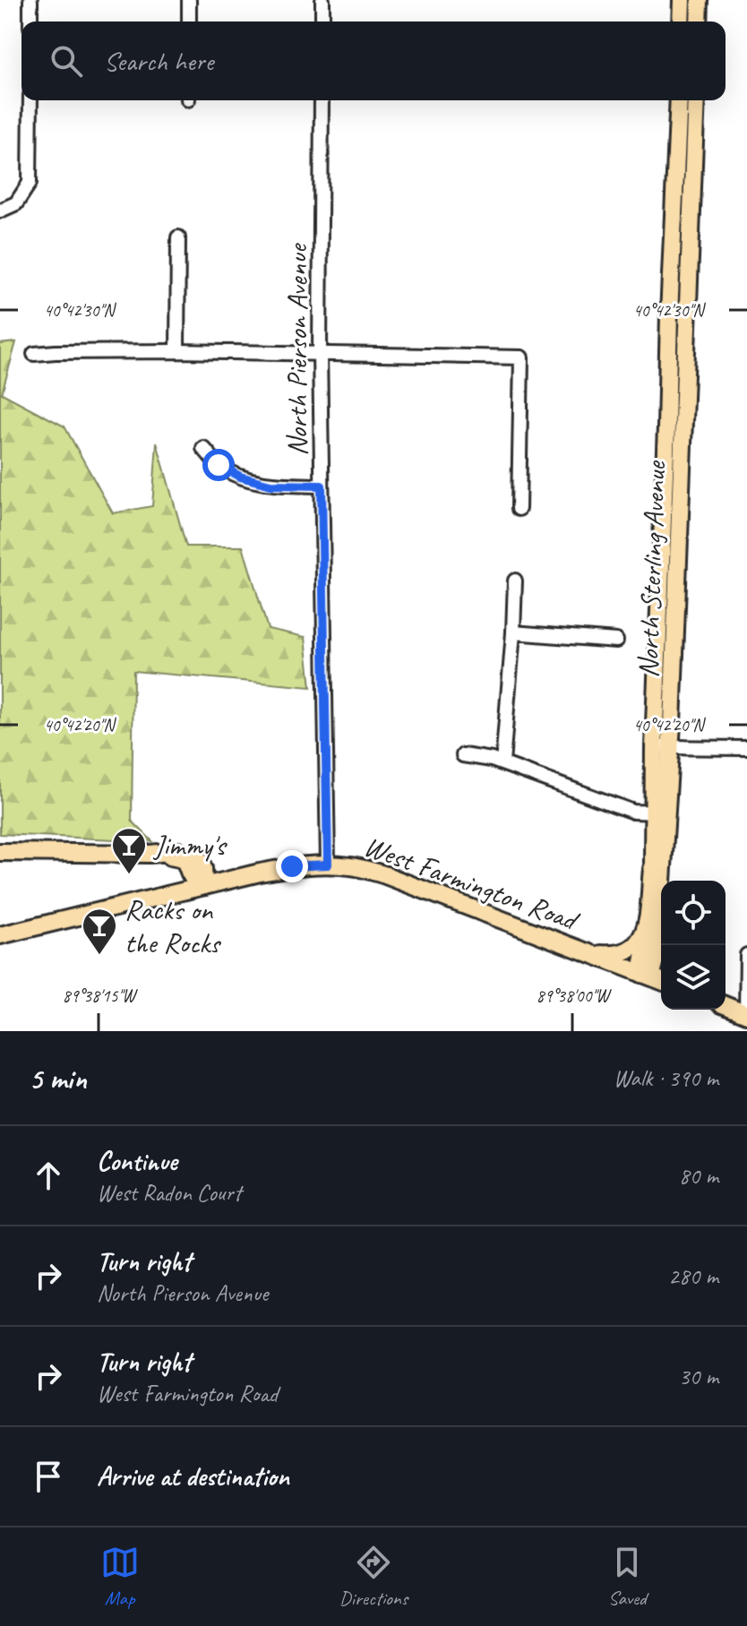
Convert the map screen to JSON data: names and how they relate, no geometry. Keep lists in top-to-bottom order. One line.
{"streets":{"main road":["North Sterling Avenue","West Farmington Road"],"street":["North Pierson Avenue"]},"crossings":[["North Pierson Avenue","West Farmington Road"],["North Sterling Avenue","West Farmington Road"]],"places":{"bar":["Jimmy's","Racks on the Rocks"]},"page":{"search":"Search here","heading":["5 min","Walk · 390 m"],"list":[["Continue","West Radon Court","80 m"],["Turn right","North Pierson Avenue","280 m"],["Turn right","West Farmington Road","30 m"],"Arrive at destination"],"nav":["Map","Directions","Saved"]},"coordinates":["40°42'30\"N","40°42'20\"N","89°38'15\"W","89°38'00\"W"]}
